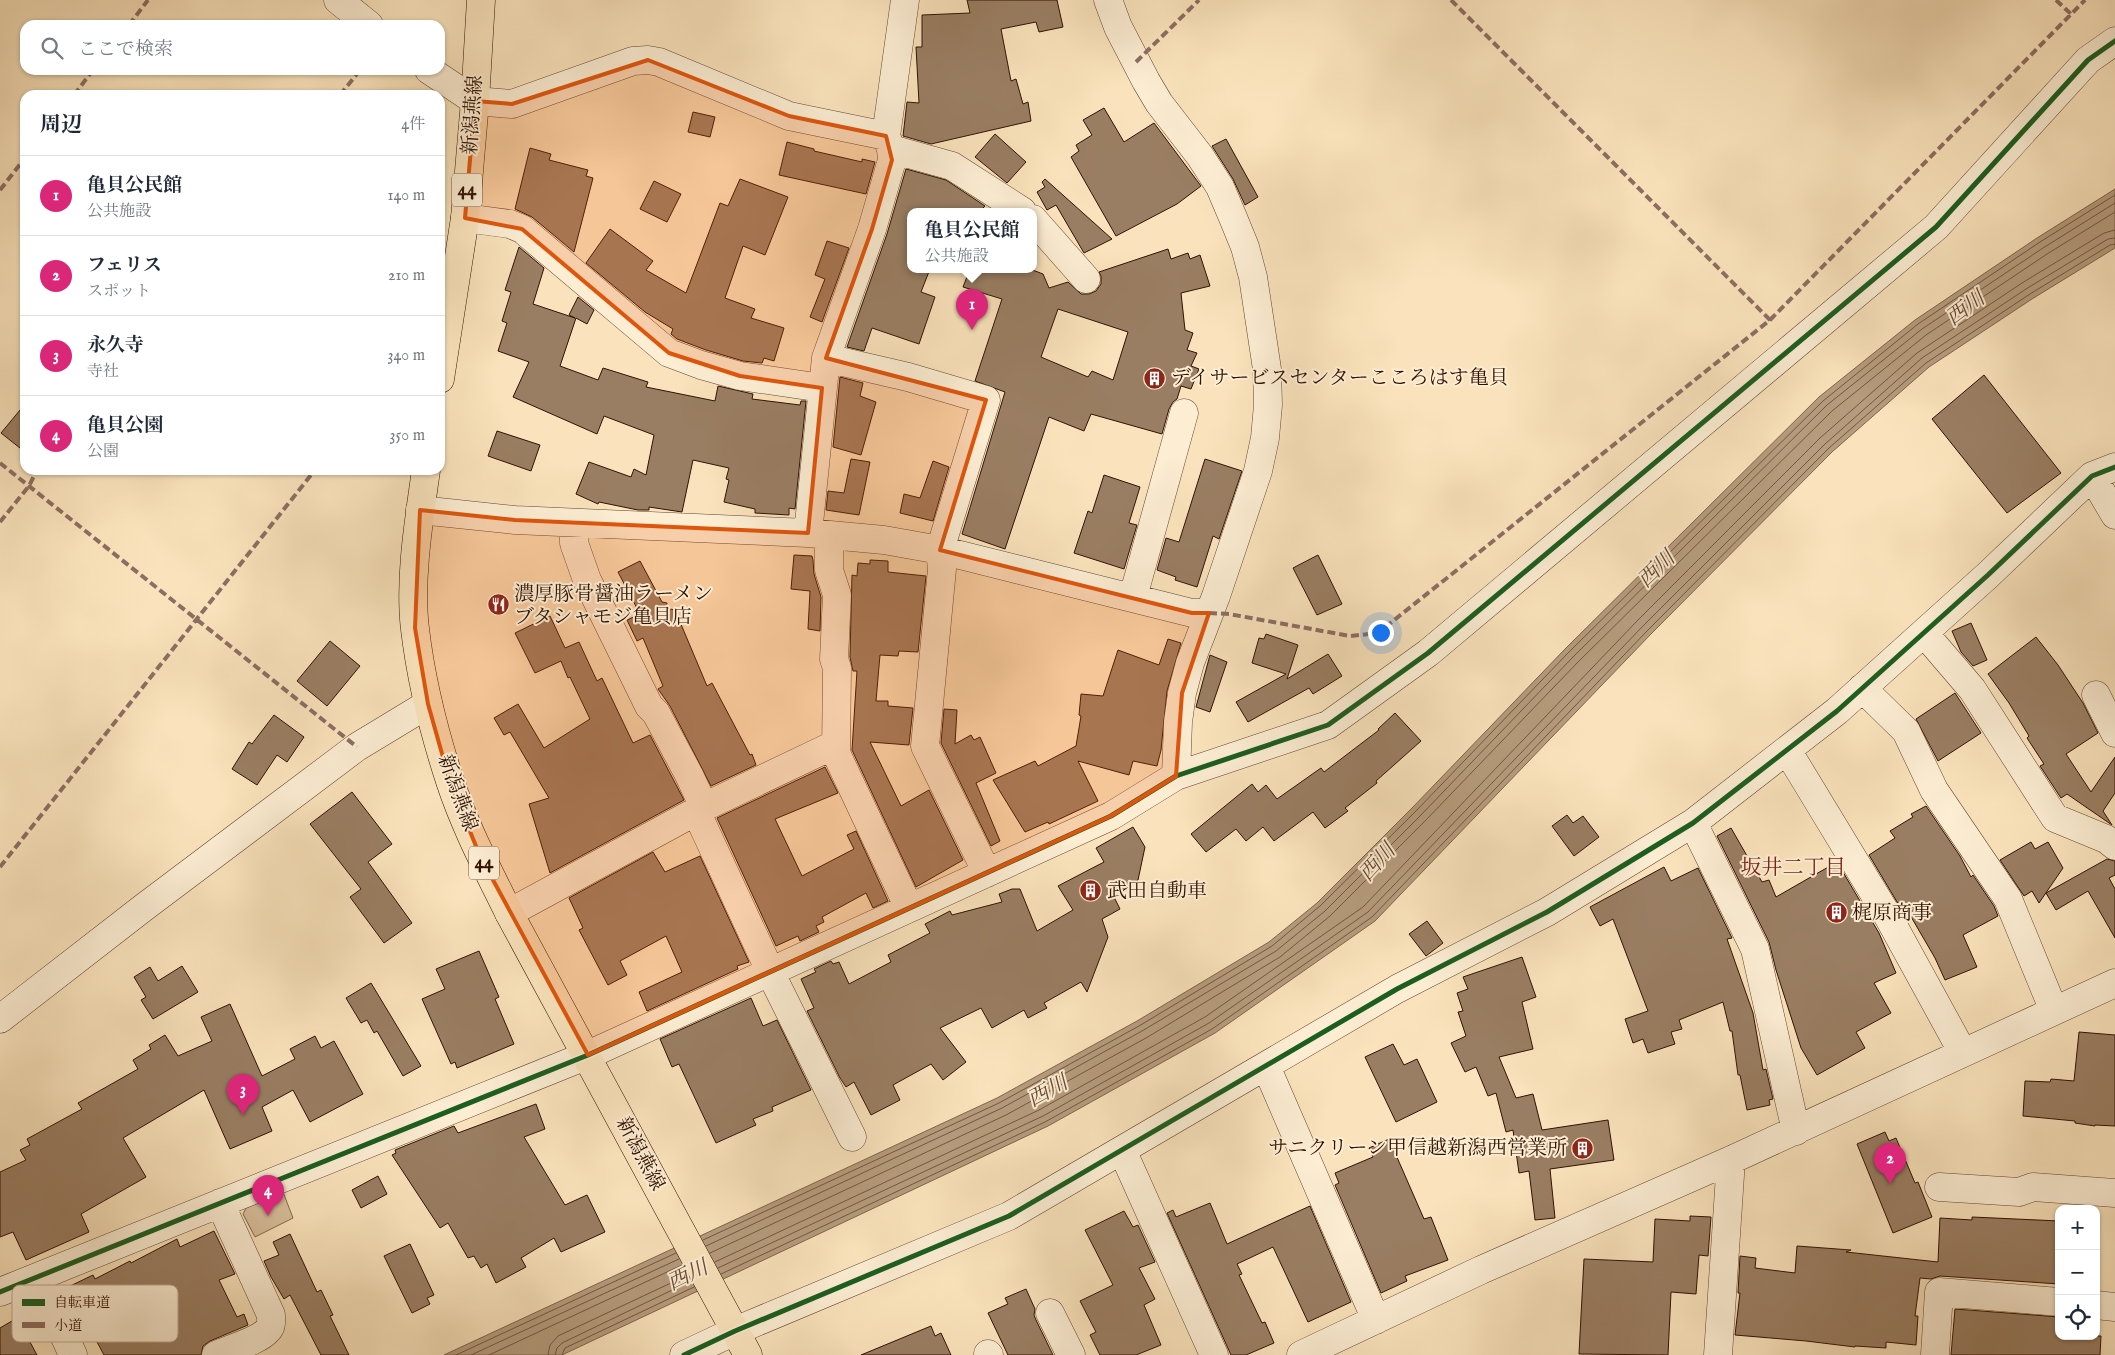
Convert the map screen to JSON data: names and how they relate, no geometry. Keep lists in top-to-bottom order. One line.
{"streets":{"main road":["新潟燕線","44"]},"crossings":[["新潟燕線","44"]],"districts":["坂井二丁目"],"water":["西川"],"places":{"building":["デイサービスセンターこころはす亀貝","武田自動車","梶原商事","サニクリーン甲信越新潟西営業所"],"restaurant":["濃厚豚骨醤油ラーメン ブタシャモジ亀貝店"]},"legend":["自転車道","小道"],"page":{"search":"ここで検索","heading":["周辺","4件"],"list":[{"mark":"1","name":"亀貝公民館","note":"公共施設","value":"140 m"},{"mark":"2","name":"フェリス","note":"スポット","value":"210 m"},{"mark":"3","name":"永久寺","note":"寺社","value":"340 m"},{"mark":"4","name":"亀貝公園","note":"公園","value":"350 m"}],"popup":["亀貝公民館","公共施設"],"pins":["1","3","2","4"],"map_buttons":["+","−"]}}
